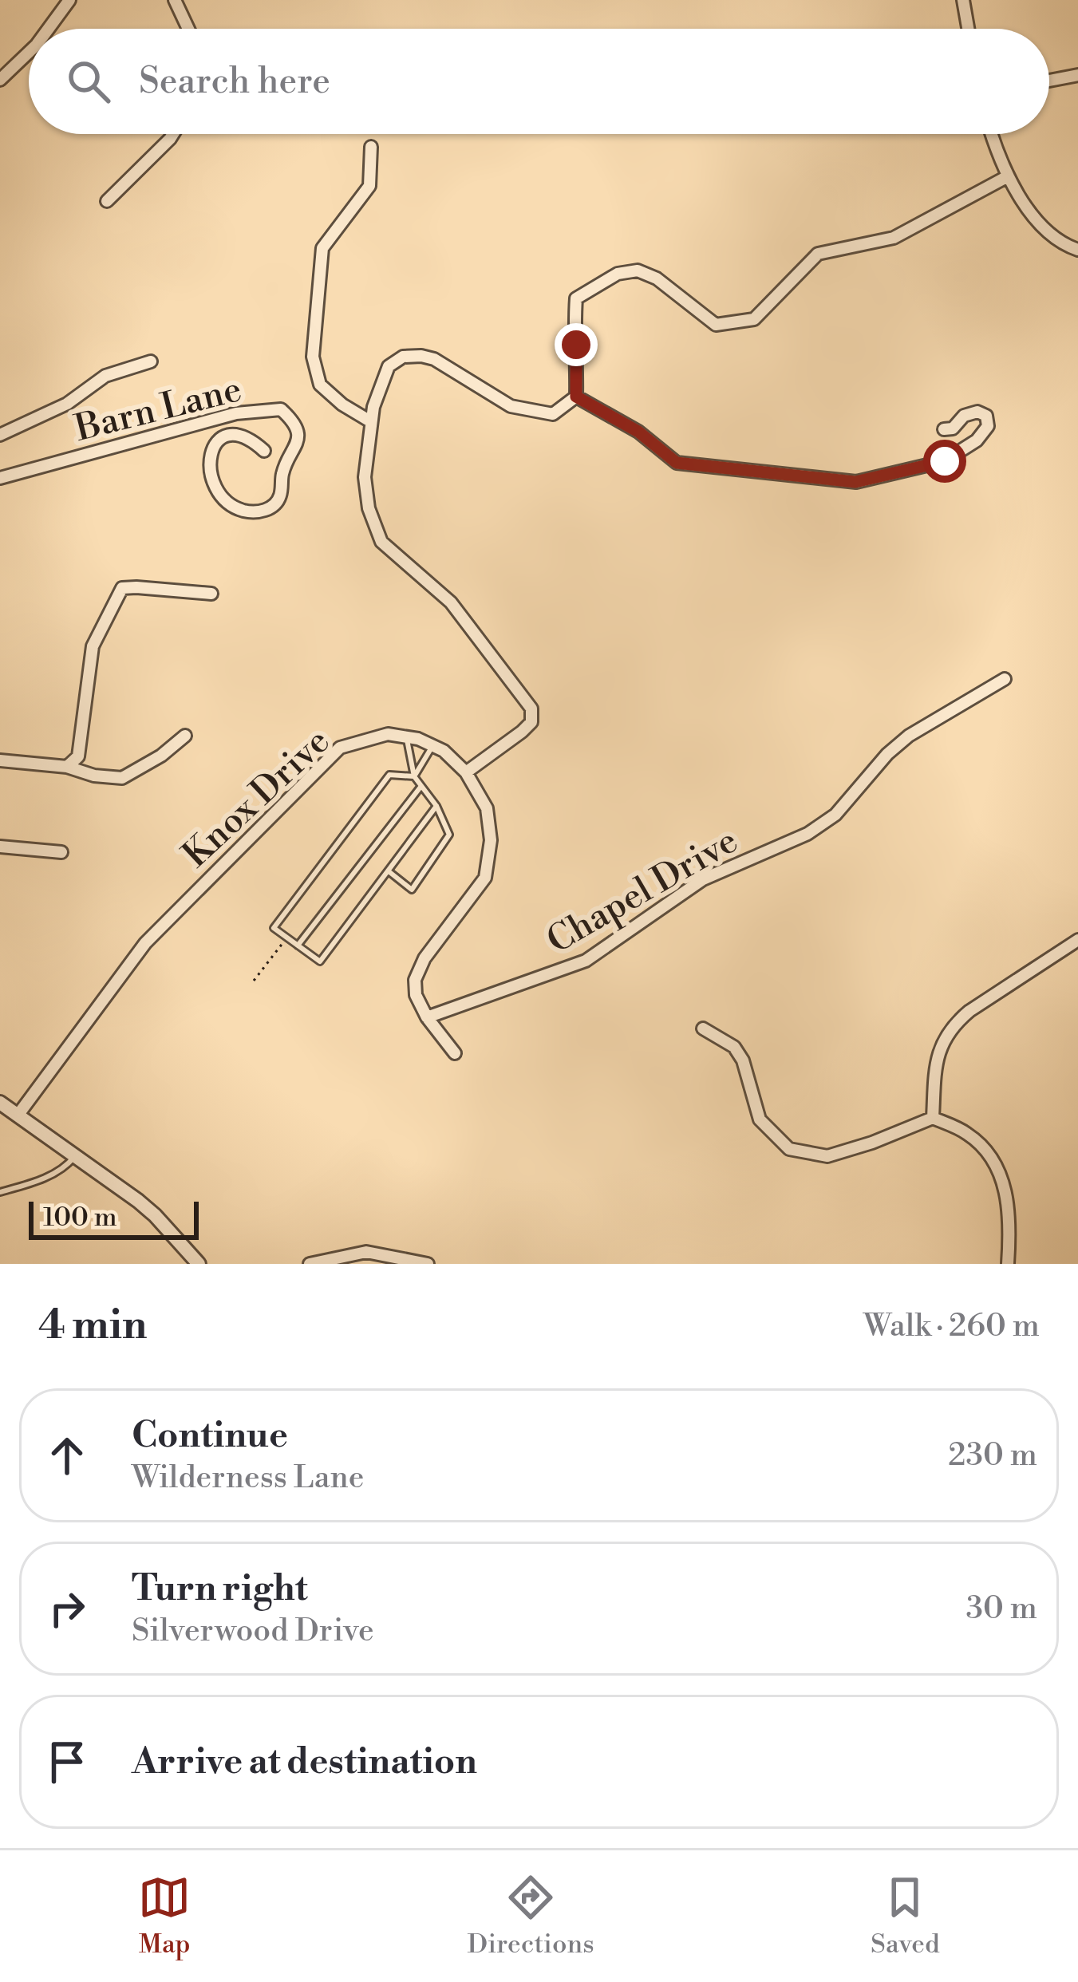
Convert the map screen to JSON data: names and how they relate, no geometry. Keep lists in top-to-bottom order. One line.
{"streets":{"street":["Barn Lane","Knox Drive","Chapel Drive"]},"crossings":[["Knox Drive","Chapel Drive"]],"scale_bar":"100 m","page":{"search":"Search here","scale":"100 m","heading":["4 min","Walk · 260 m"],"list":[["Continue","Wilderness Lane","230 m"],["Turn right","Silverwood Drive","30 m"],"Arrive at destination"],"nav":["Map","Directions","Saved"]}}
